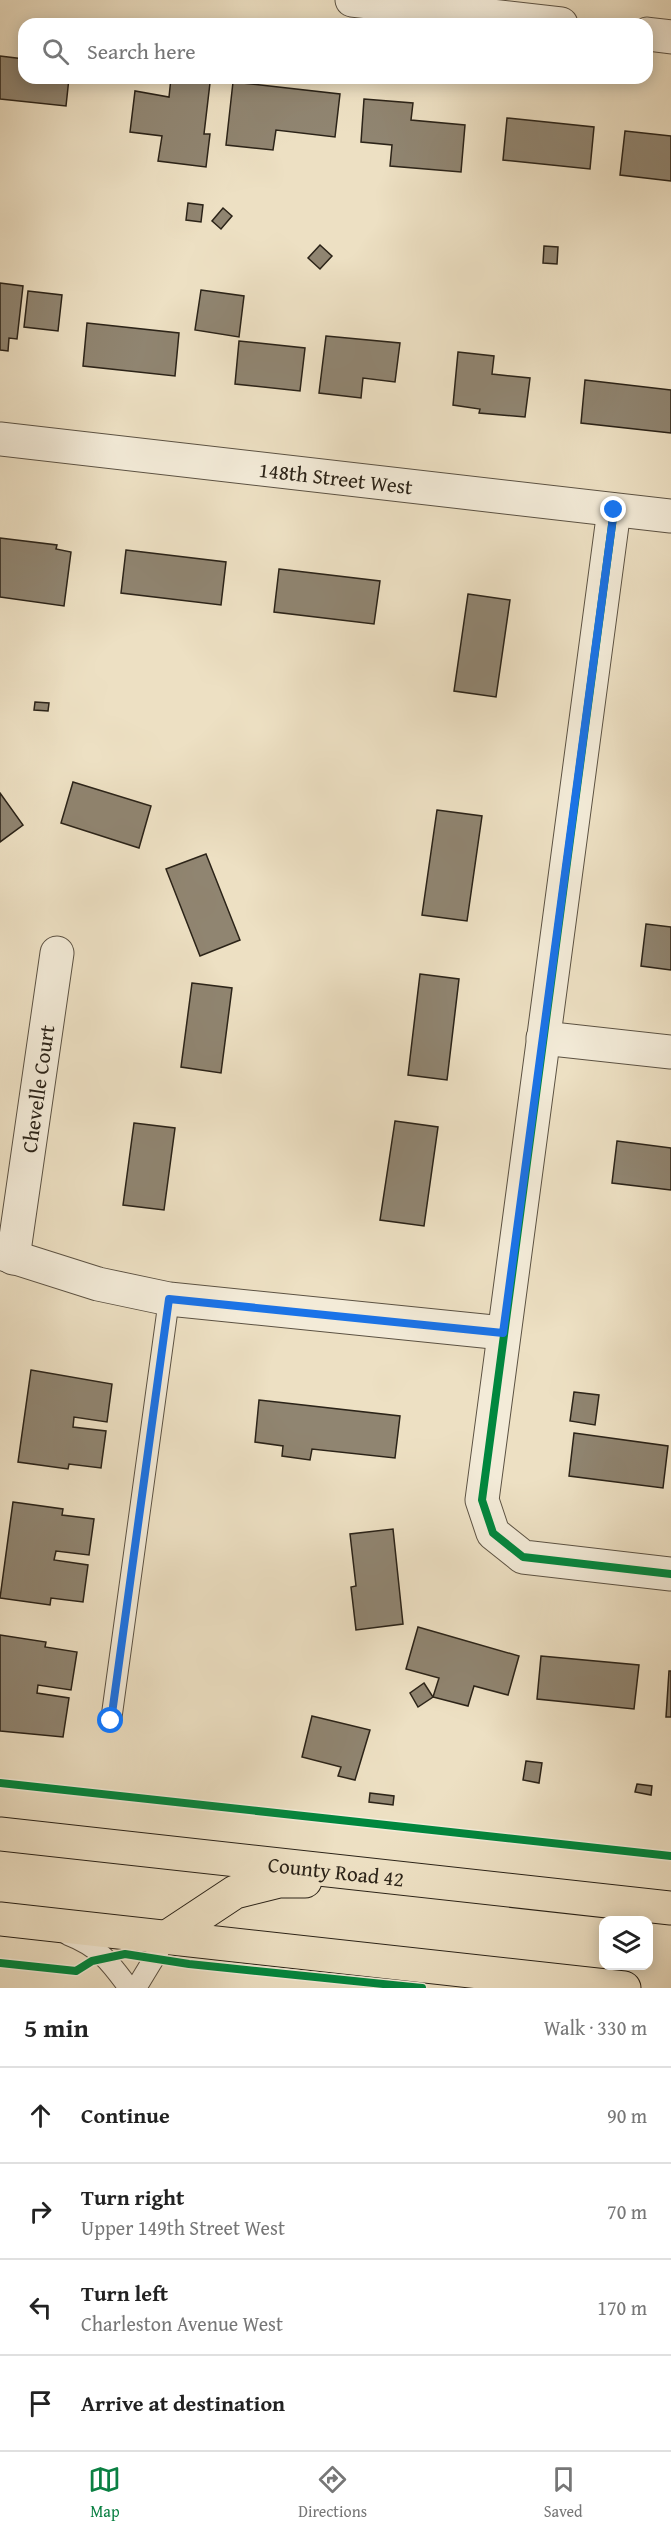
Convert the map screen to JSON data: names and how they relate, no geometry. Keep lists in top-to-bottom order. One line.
{"streets":{"highway":["County Road 42"],"street":["148th Street West","Chevelle Court"]},"page":{"search":"Search here","heading":["5 min","Walk · 330 m"],"list":[["Continue","90 m"],["Turn right","Upper 149th Street West","70 m"],["Turn left","Charleston Avenue West","170 m"],"Arrive at destination"],"nav":["Map","Directions","Saved"]}}
